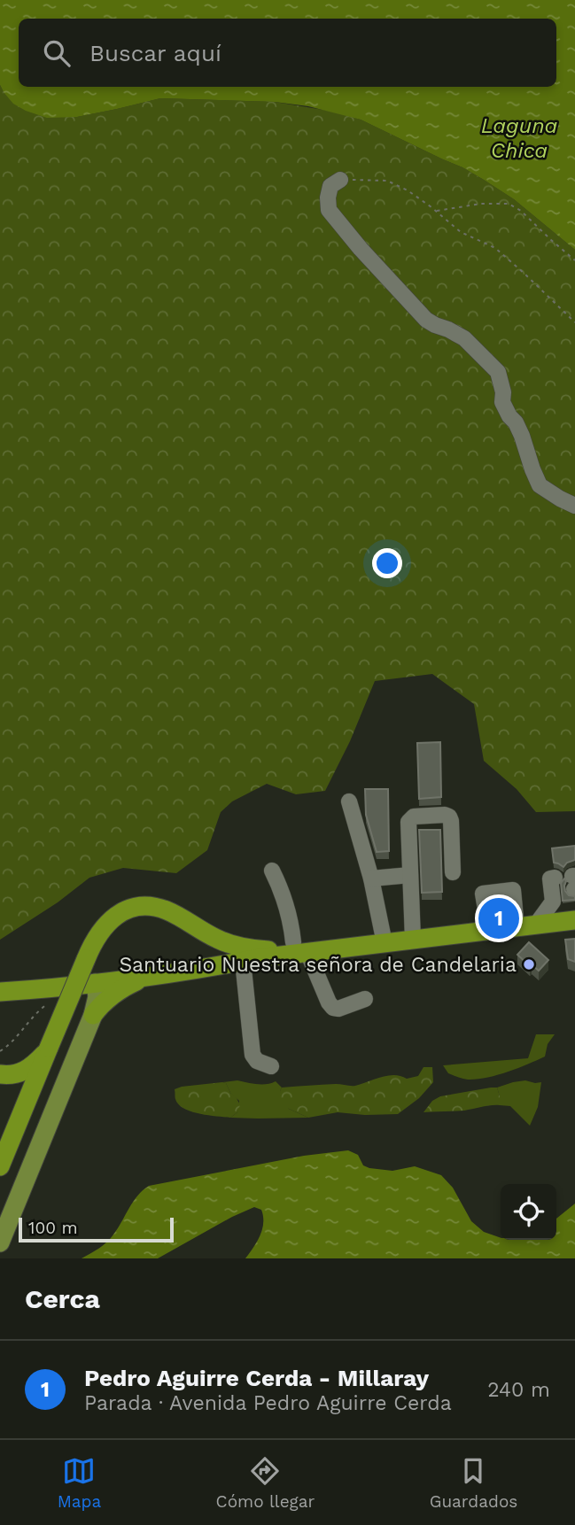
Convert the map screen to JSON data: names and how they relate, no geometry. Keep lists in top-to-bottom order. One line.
{"water":["Laguna Chica"],"places":["Santuario Nuestra señora de Candelaria"],"scale_bar":"100 m","page":{"search":"Buscar aquí","pins":"1","scale":"100 m","heading":"Cerca","list":[{"mark":"1","name":"Pedro Aguirre Cerda - Millaray","note":"Parada · Avenida Pedro Aguirre Cerda","value":"240 m"}],"nav":["Mapa","Cómo llegar","Guardados"]}}
